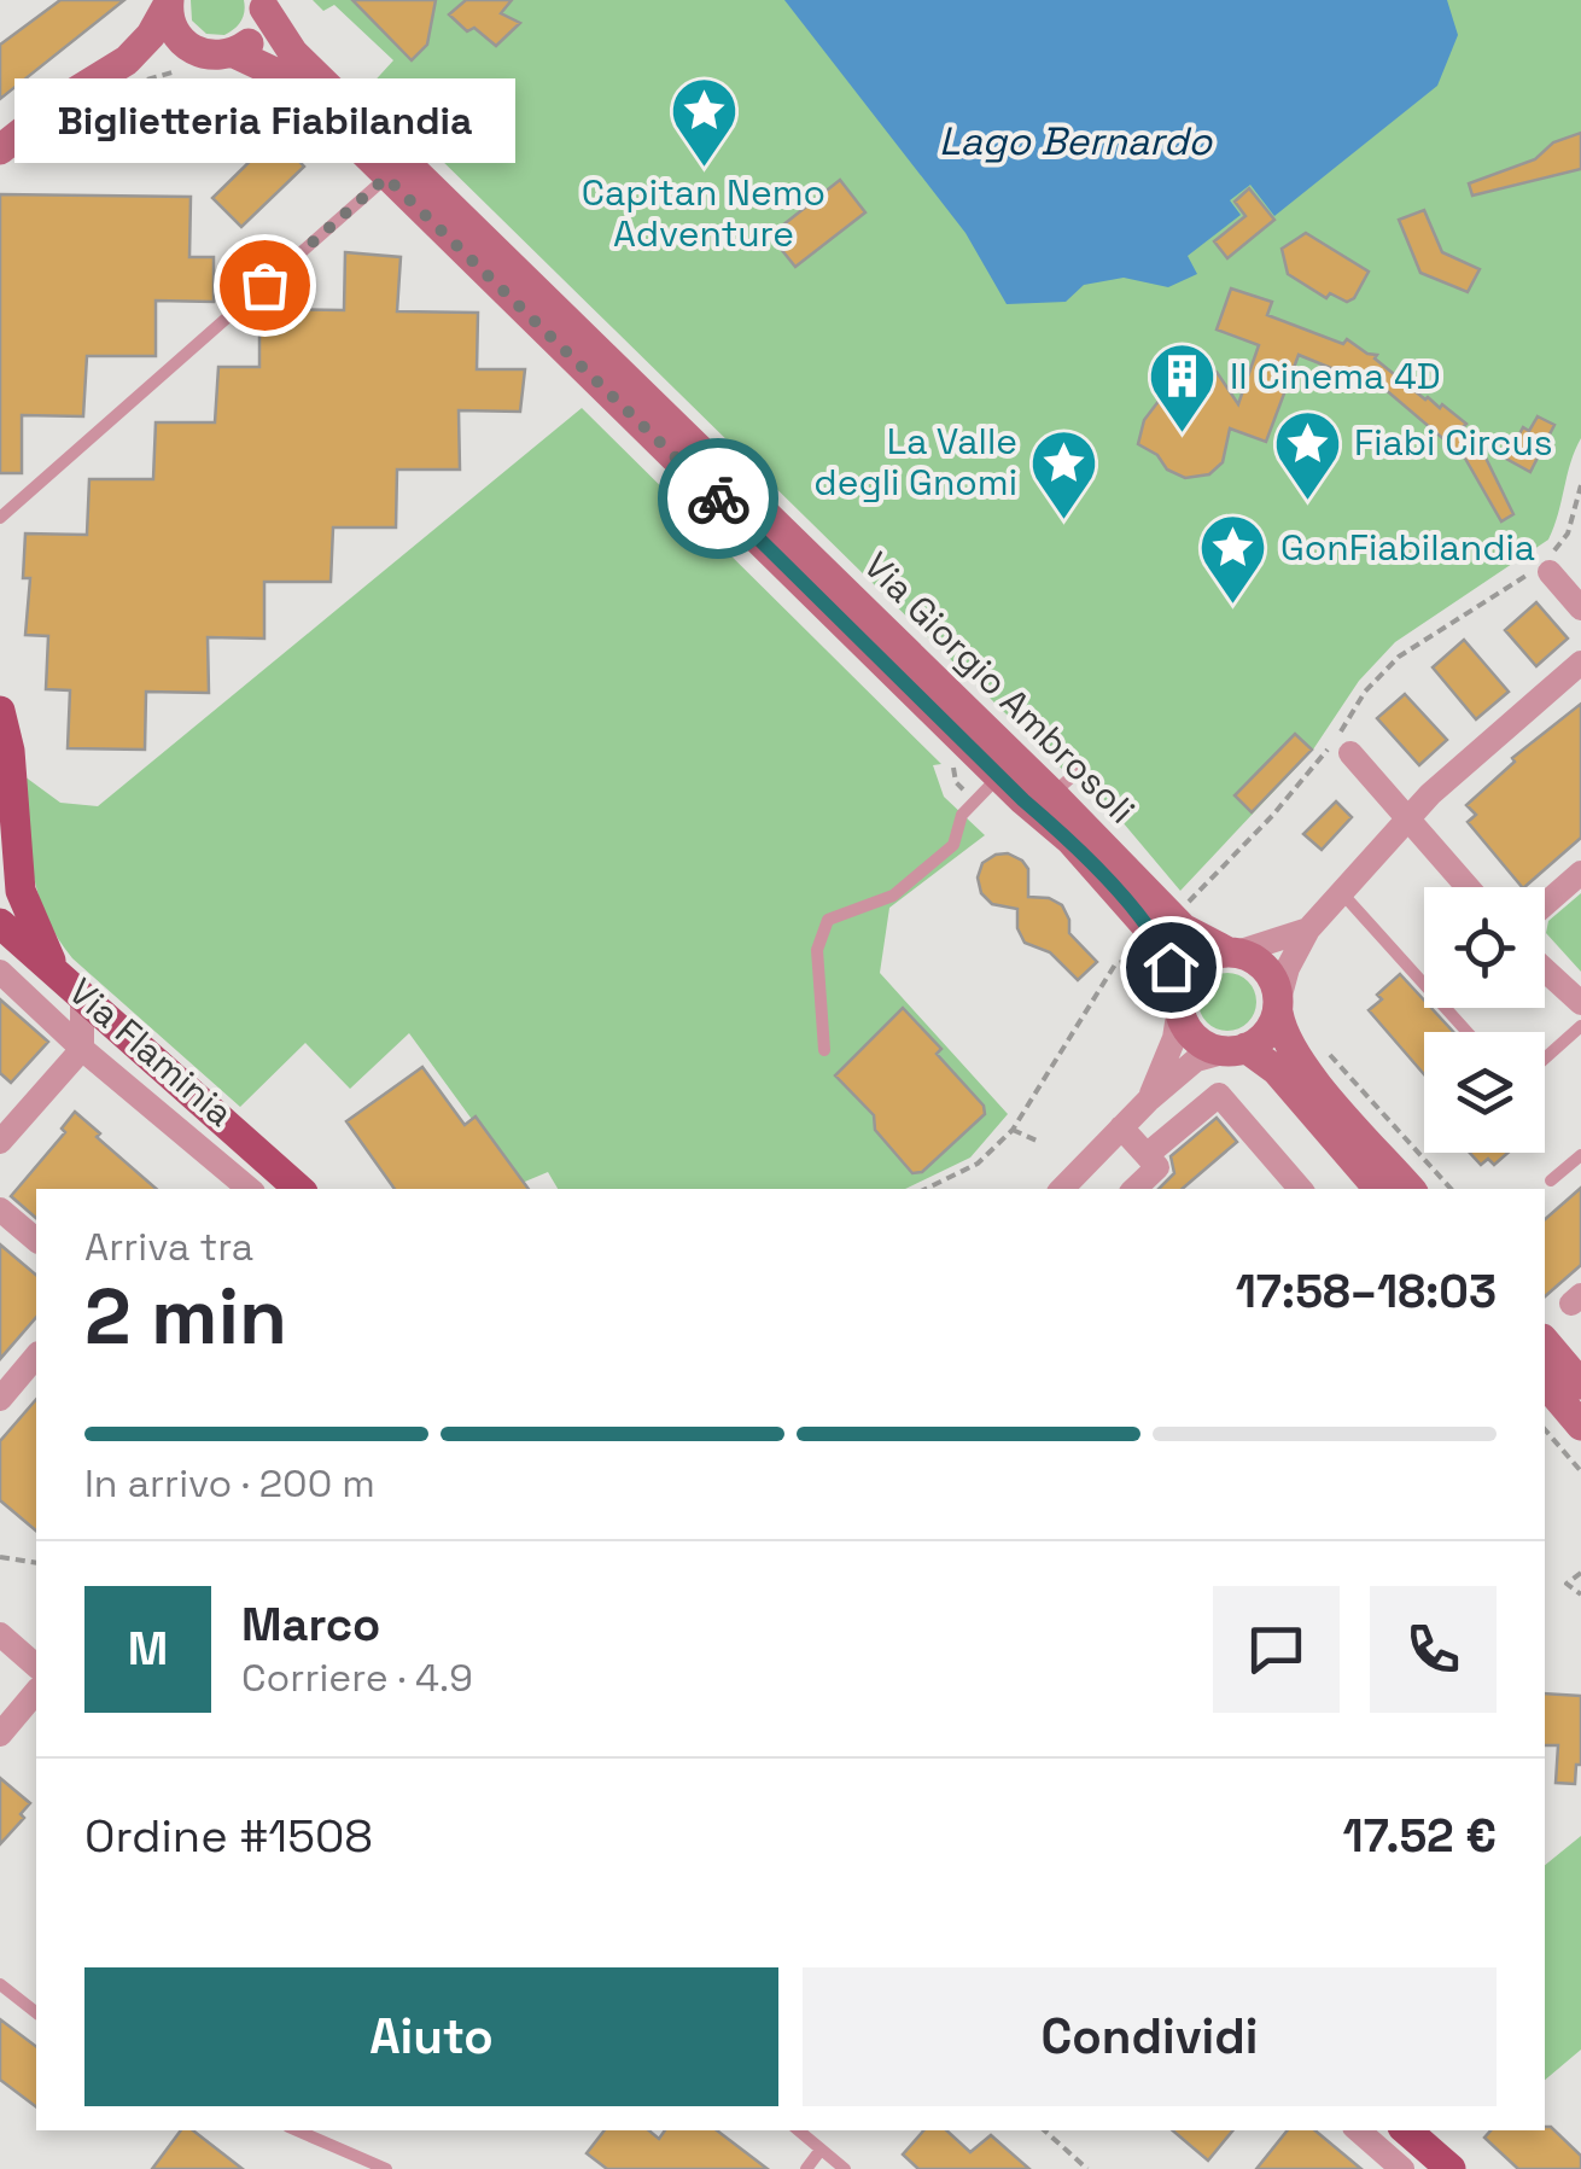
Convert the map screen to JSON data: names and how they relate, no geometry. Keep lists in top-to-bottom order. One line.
{"streets":{"main road":["Via Giorgio Ambrosoli","Via Flaminia"]},"water":["Lago Bernardo"],"places":{"place":["Capitan Nemo Adventure","Fiabi Circus","La Valle degli Gnomi","GonFiabilandia"],"other":["Biglietteria Fiabilandia"],"building":["Il Cinema 4D"]},"page":{"bubble":"Biglietteria Fiabilandia","heading":["2 min","Arriva tra","17:58–18:03"],"panel":["Marco","Corriere · 4.9","Ordine #1508","17.52 €"],"bar":"In arrivo · 200 m","round":"M","buttons":["Aiuto","Condividi"]}}
